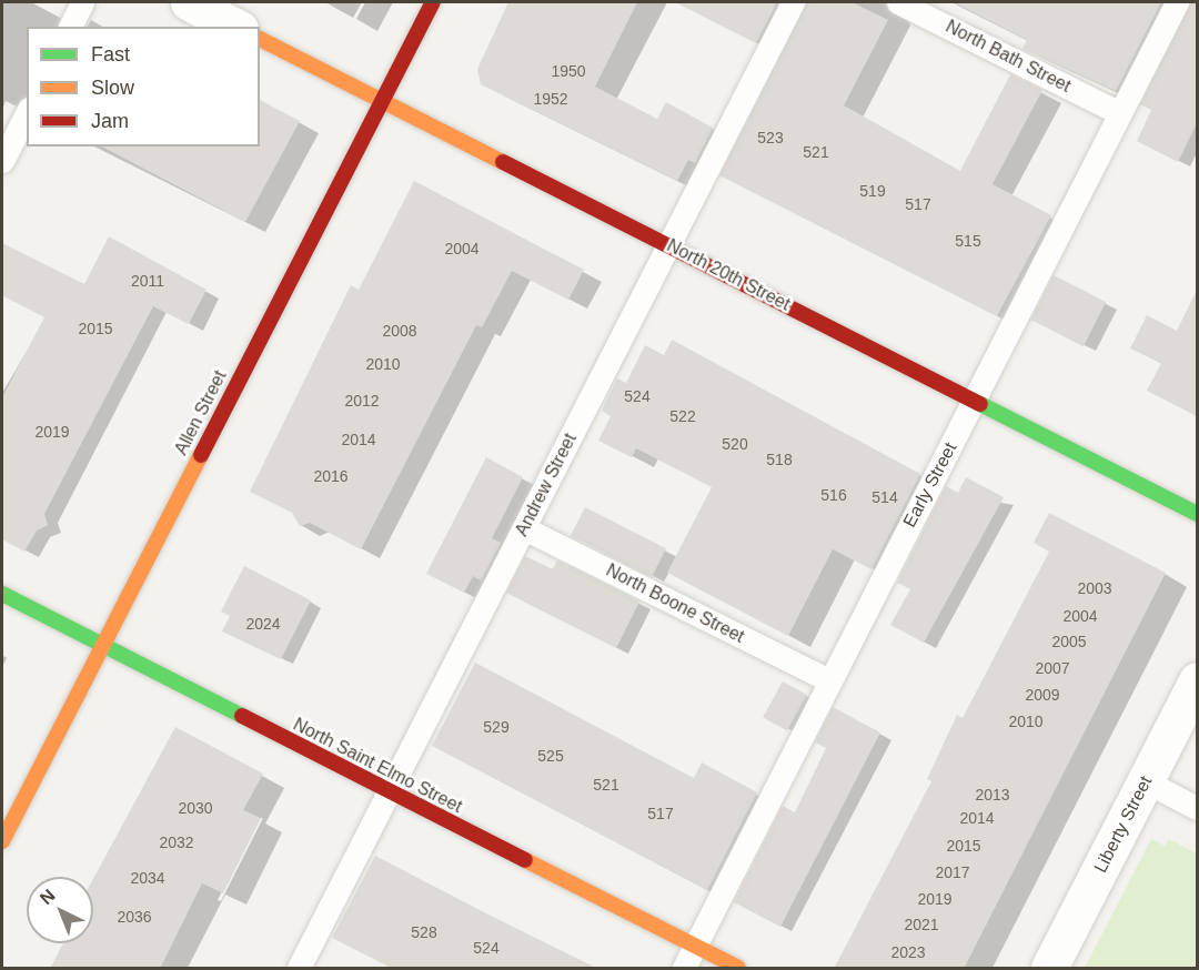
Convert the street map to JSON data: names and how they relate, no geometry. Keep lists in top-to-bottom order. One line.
{"streets":{"street":["North 20th Street","Allen Street","North Saint Elmo Street","Liberty Street"],"lane":["North Bath Street","Andrew Street","Early Street","North Boone Street"]},"crossings":[["North Bath Street","Early Street"],["North 20th Street","Allen Street"],["North 20th Street","Andrew Street"],["North 20th Street","Early Street"],["Allen Street","North Saint Elmo Street"],["Andrew Street","North Boone Street"],["Andrew Street","North Saint Elmo Street"],["Early Street","North Boone Street"],["Early Street","North Saint Elmo Street"]],"house_numbers":["1950","1952","523","521","519","517","515","2004","2011","2015","2008","2010","524","2012","522","2019","2014","520","518","2016","516","514","2003","2004","2024","2005","2007","2009","2010","529","525","521","2013","2030","517","2014","2032","2015","2017","2034","2019","2036","2021","528","524","2023"],"legend":["Fast","Slow","Jam"],"north":"top left"}
